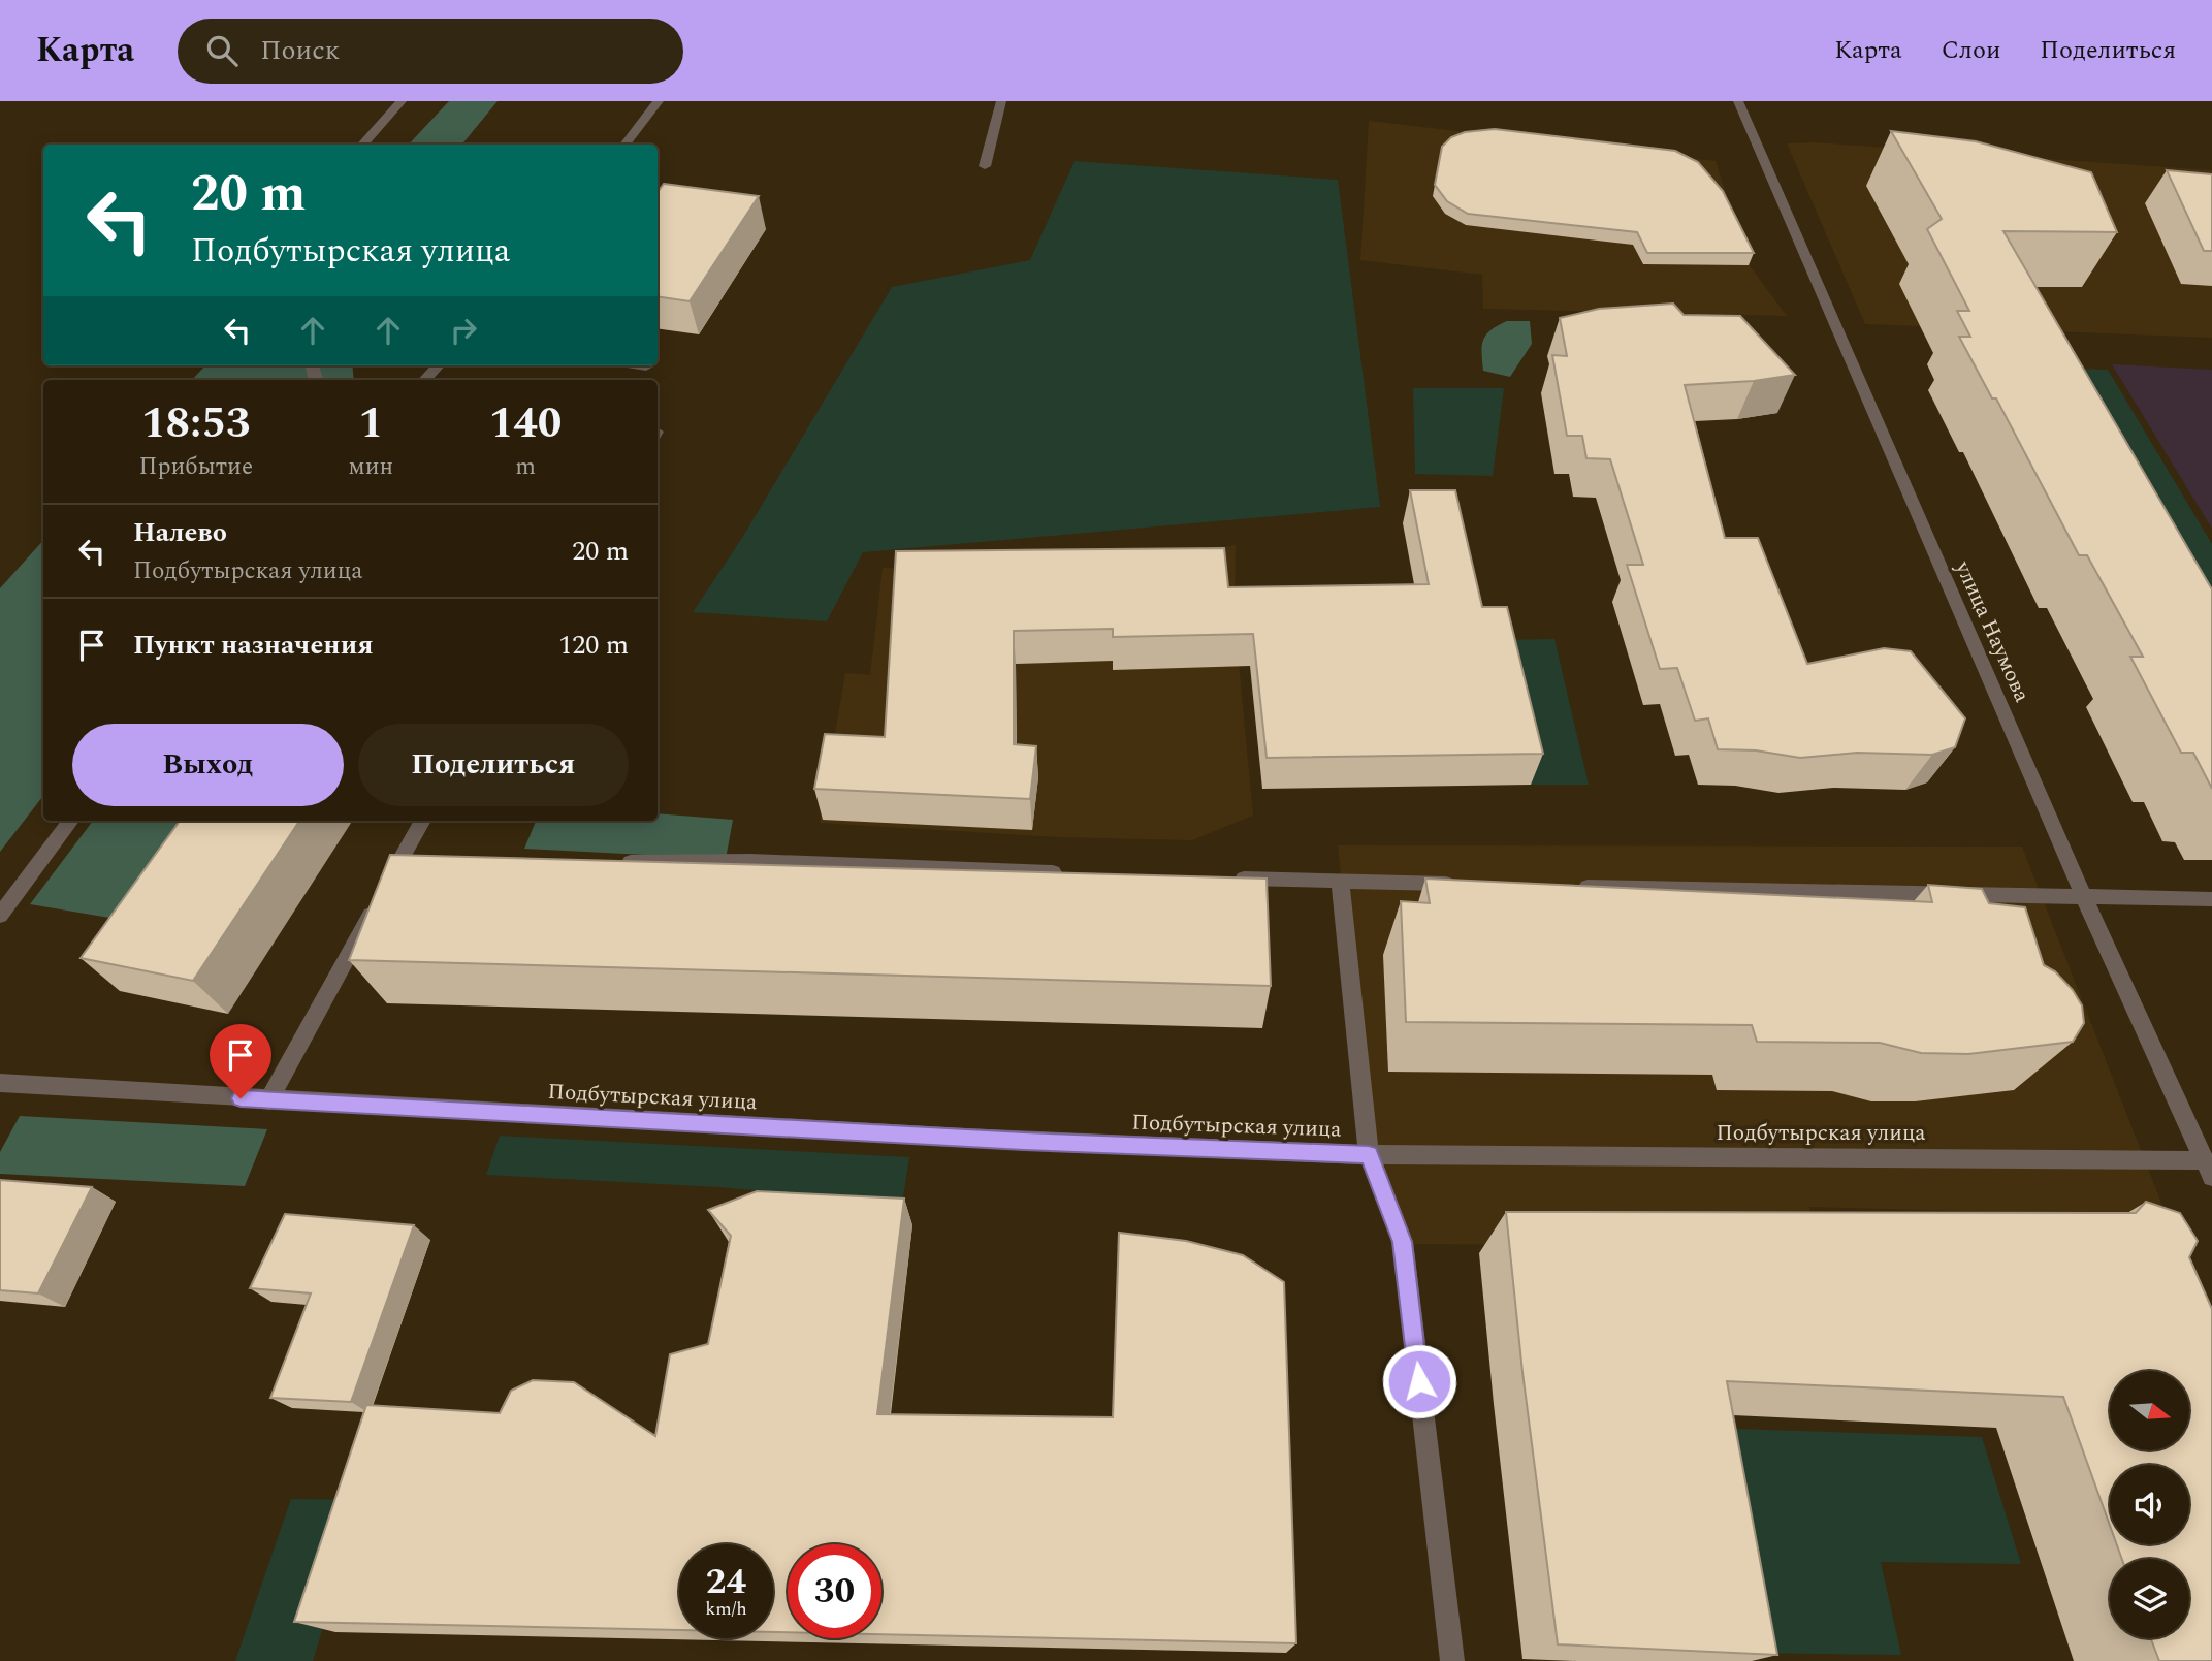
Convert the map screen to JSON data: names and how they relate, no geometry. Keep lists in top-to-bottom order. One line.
{"streets":{"street":["улица Наумова","Подбутырская улица"]},"crossings":[["улица Наумова","Подбутырская улица"]],"north":"right","page":{"header":"Карта","search":"Поиск","nav":["Карта","Слои","Поделиться"],"turn":["20 m","Подбутырская улица"],"eta":["18:53","Прибытие","1","мин","140","m"],"list":[{"name":"Налево","note":"Подбутырская улица","value":"20 m"},{"name":"Пункт назначения","value":"120 m"}],"buttons":["Выход","Поделиться"],"speed":"24 km/h","limit":"30"}}
